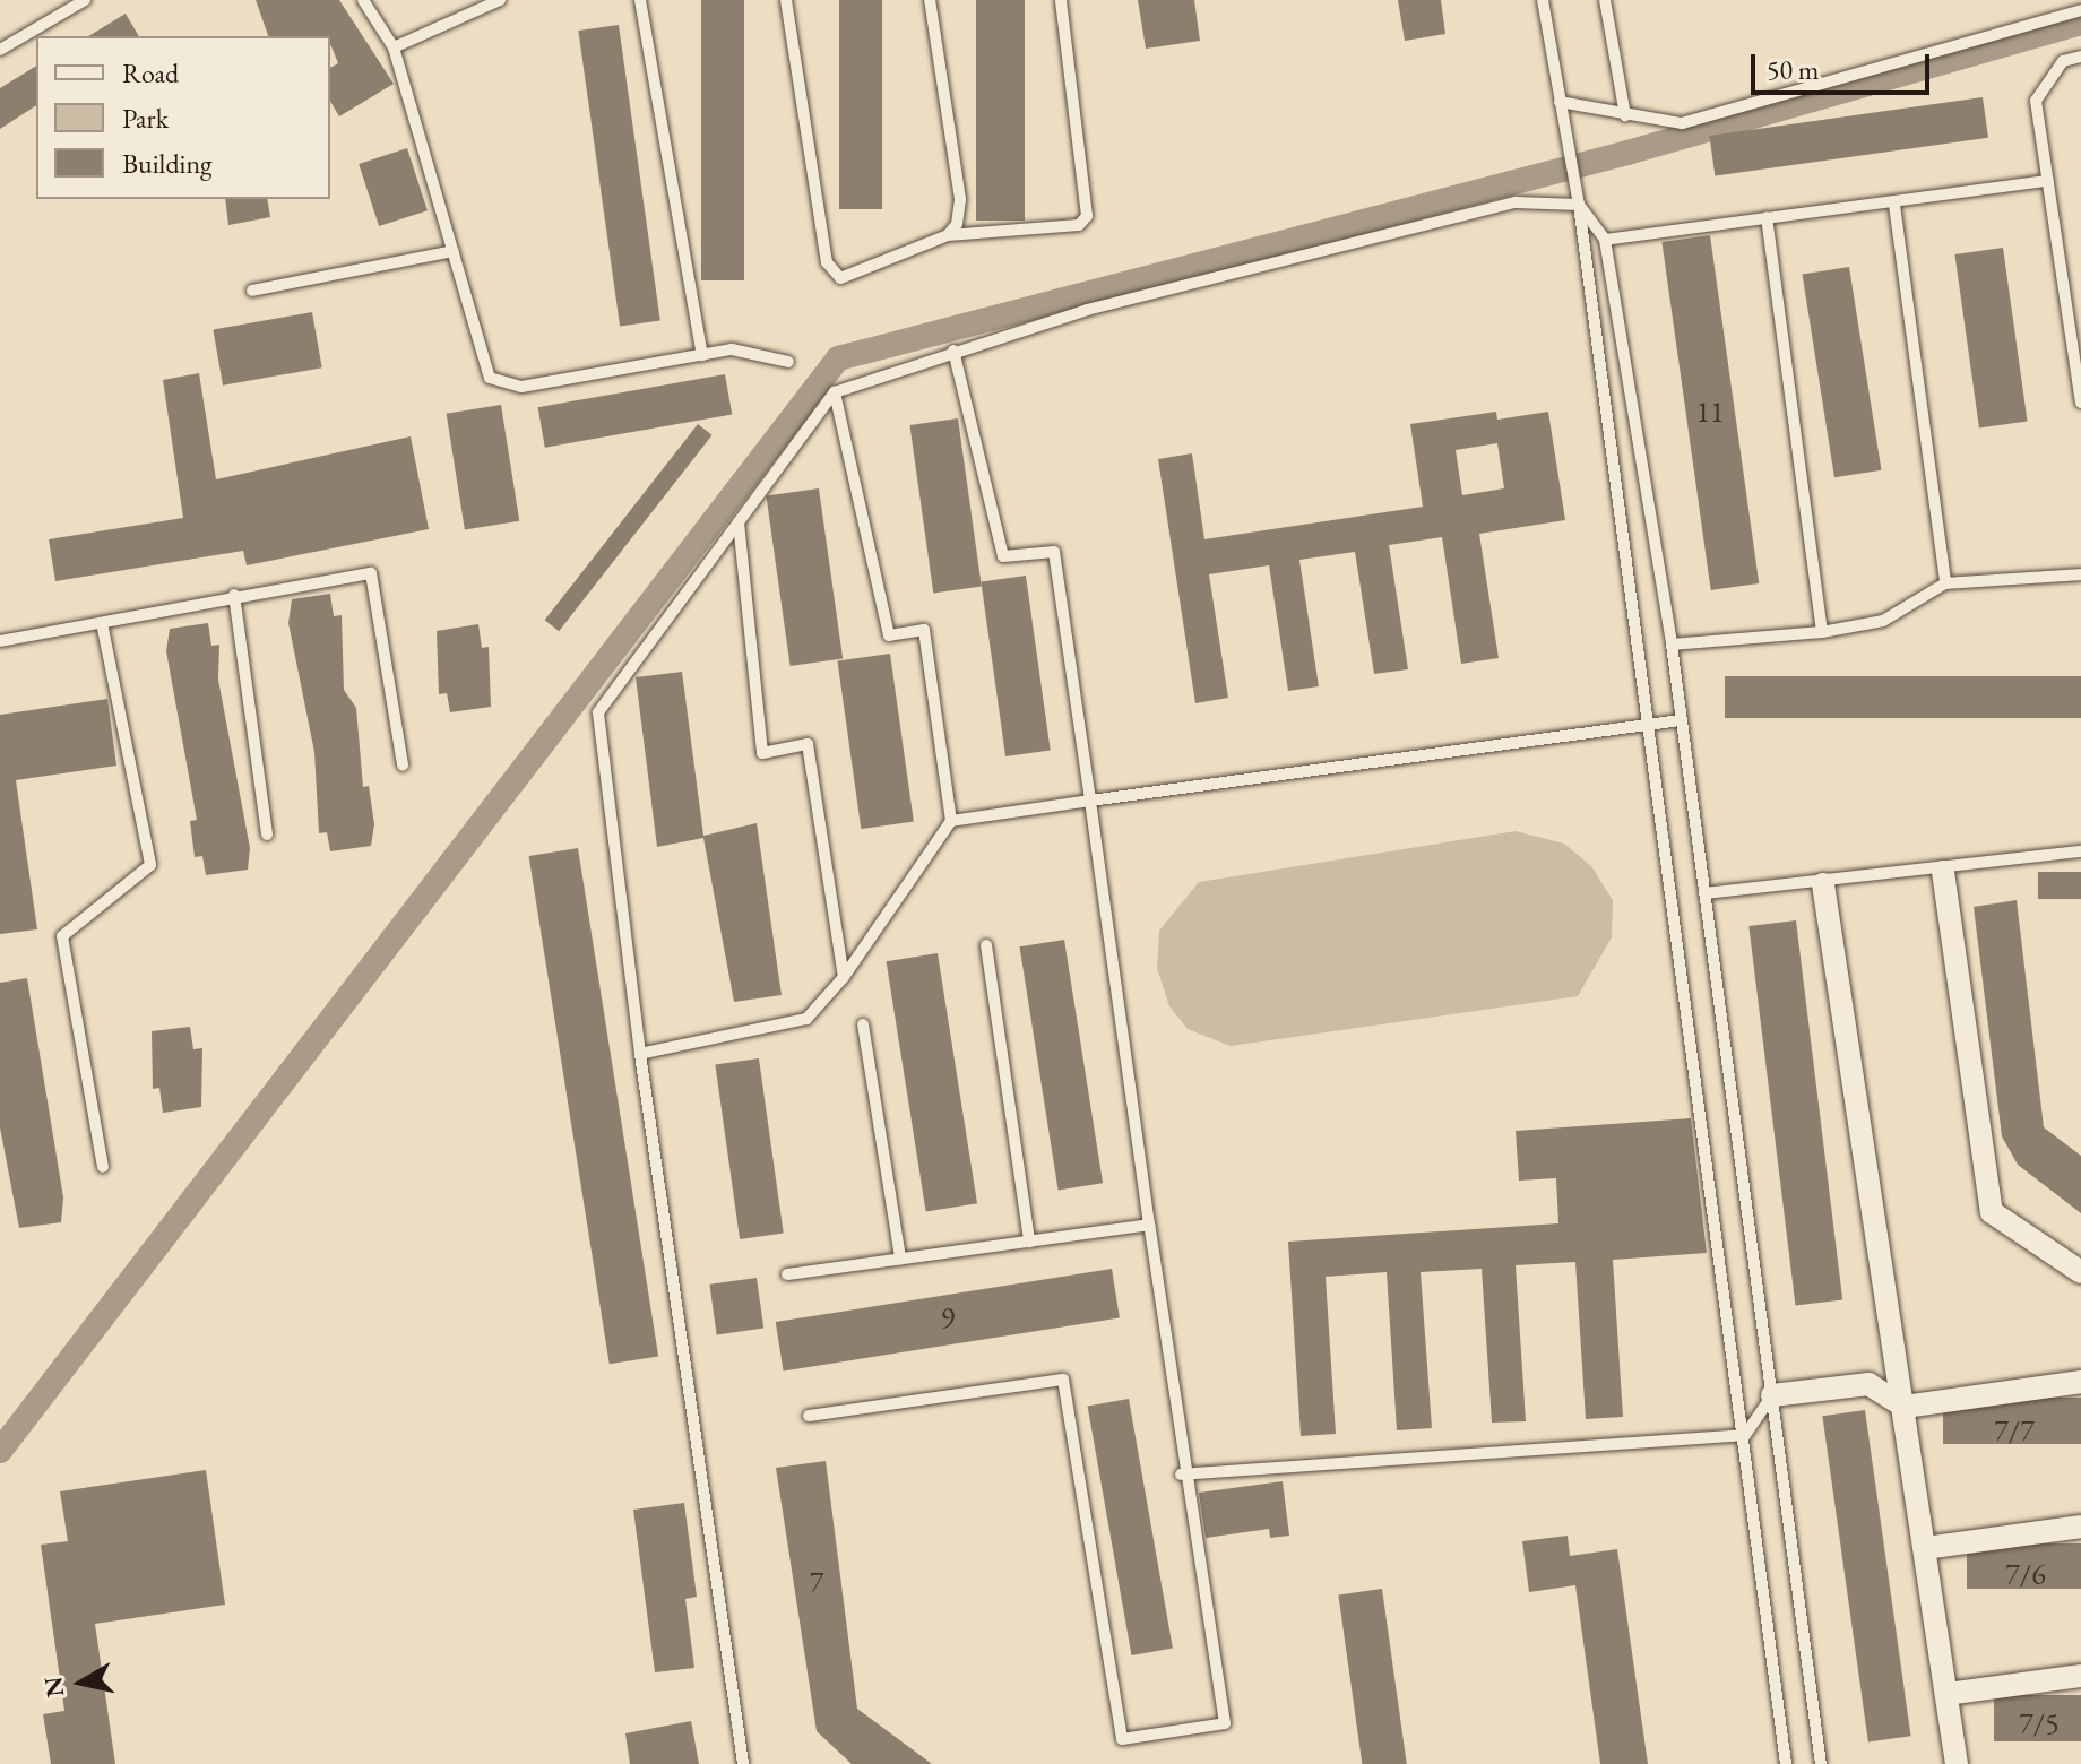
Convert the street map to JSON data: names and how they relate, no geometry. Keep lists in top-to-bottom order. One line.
{"house_numbers":["11","9","7/7","7/6","7","7/5"],"legend":["Road","Park","Building"],"scale_bar":"50 m","north":"left"}
